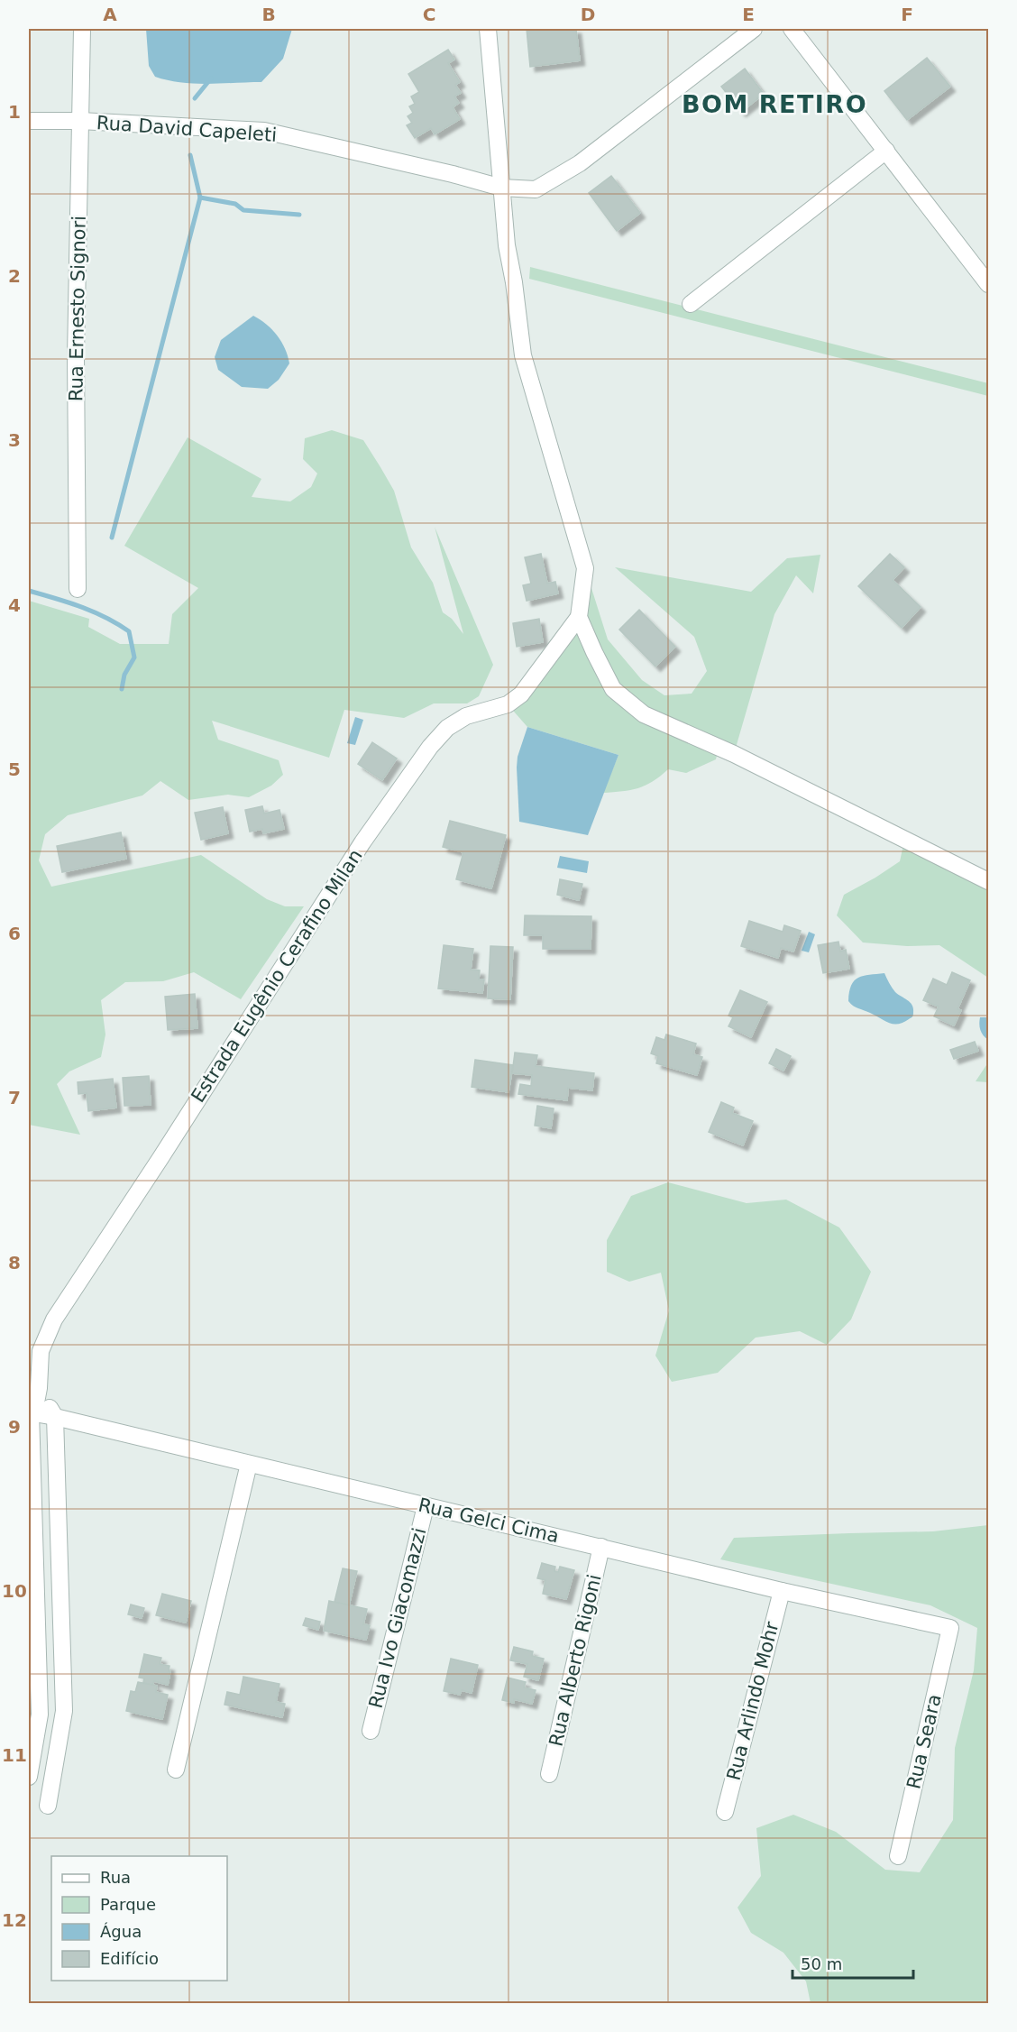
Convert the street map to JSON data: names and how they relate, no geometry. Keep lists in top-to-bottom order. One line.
{"streets":{"street":["Rua David Capeleti","Rua Ernesto Signori","Estrada Eugênio Cerafino Milan","Rua Gelci Cima","Rua Ivo Giacomazzi","Rua Alberto Rigoni","Rua Arlindo Mohr","Rua Seara"]},"crossings":[["Rua David Capeleti","Rua Ernesto Signori"],["Estrada Eugênio Cerafino Milan","Rua Gelci Cima"],["Rua Gelci Cima","Rua Ivo Giacomazzi"],["Rua Gelci Cima","Rua Alberto Rigoni"],["Rua Gelci Cima","Rua Arlindo Mohr"],["Rua Gelci Cima","Rua Seara"]],"districts":["BOM RETIRO"],"legend":["Rua","Parque","Água","Edifício"],"scale_bar":"50 m","grid":{"columns":["A","B","C","D","E","F"],"rows":["1","2","3","4","5","6","7","8","9","10","11","12"]}}
